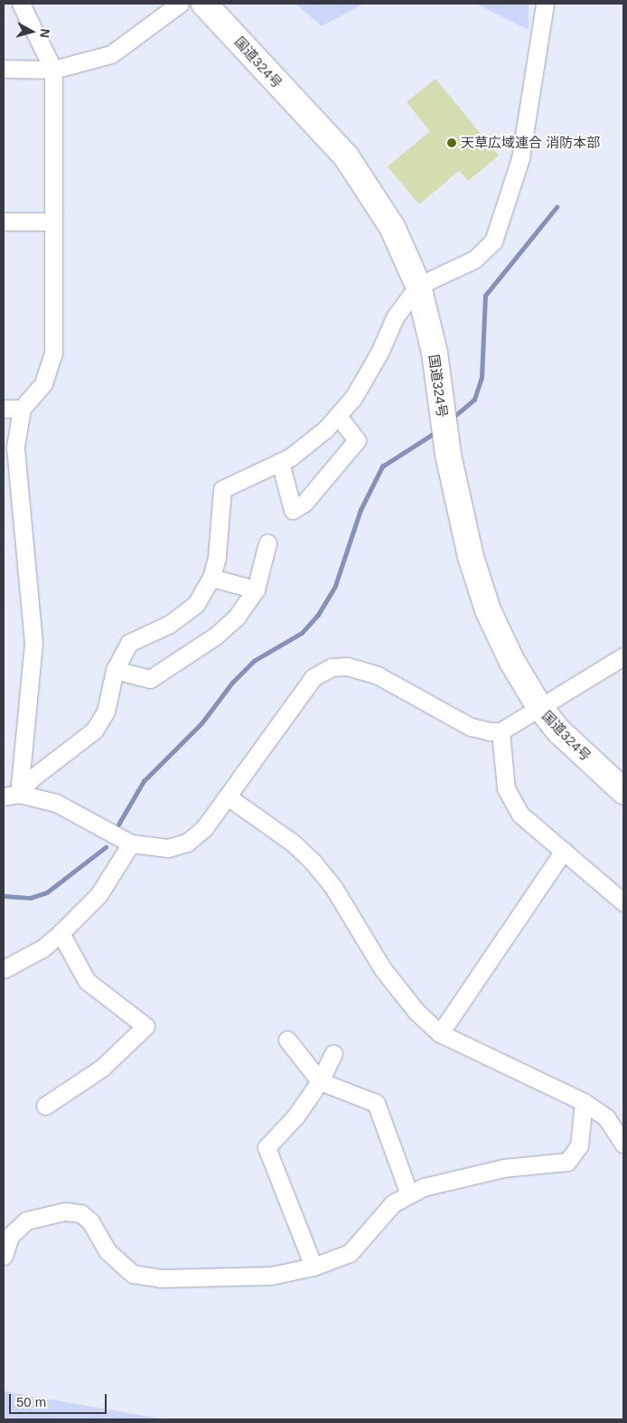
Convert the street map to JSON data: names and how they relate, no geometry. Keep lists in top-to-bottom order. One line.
{"streets":{"highway":["国道324号"]},"places":["天草広域連合 消防本部"],"scale_bar":"50 m","north":"right"}
